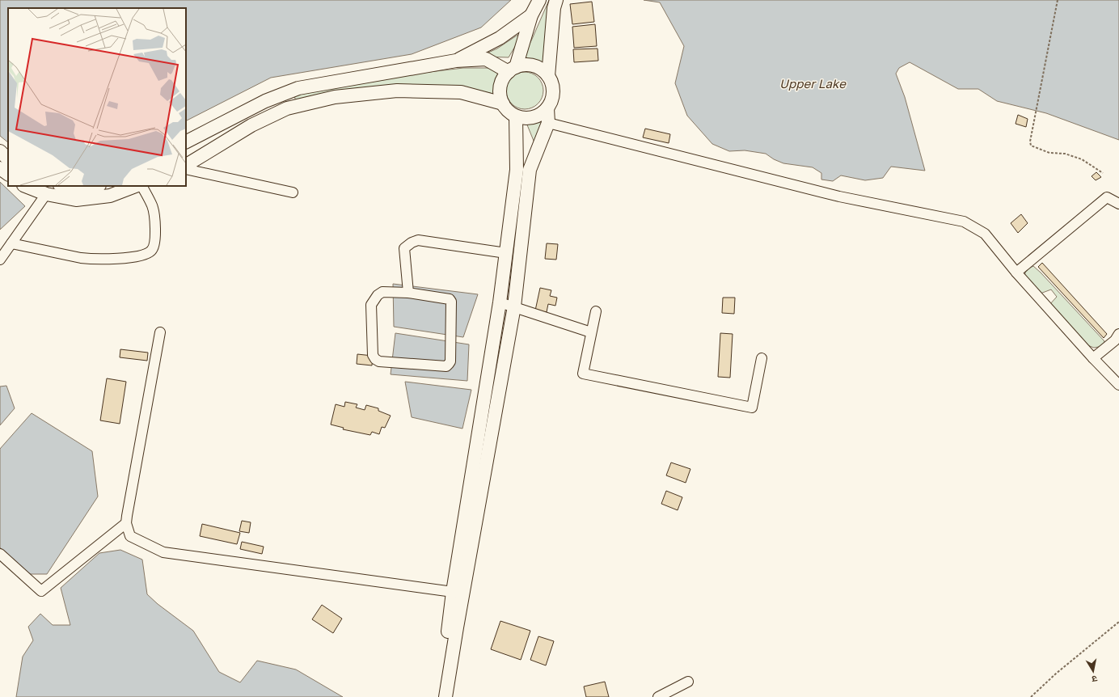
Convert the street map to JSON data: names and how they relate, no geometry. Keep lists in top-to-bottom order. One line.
{"water":["Upper Lake"],"north":"bottom"}
